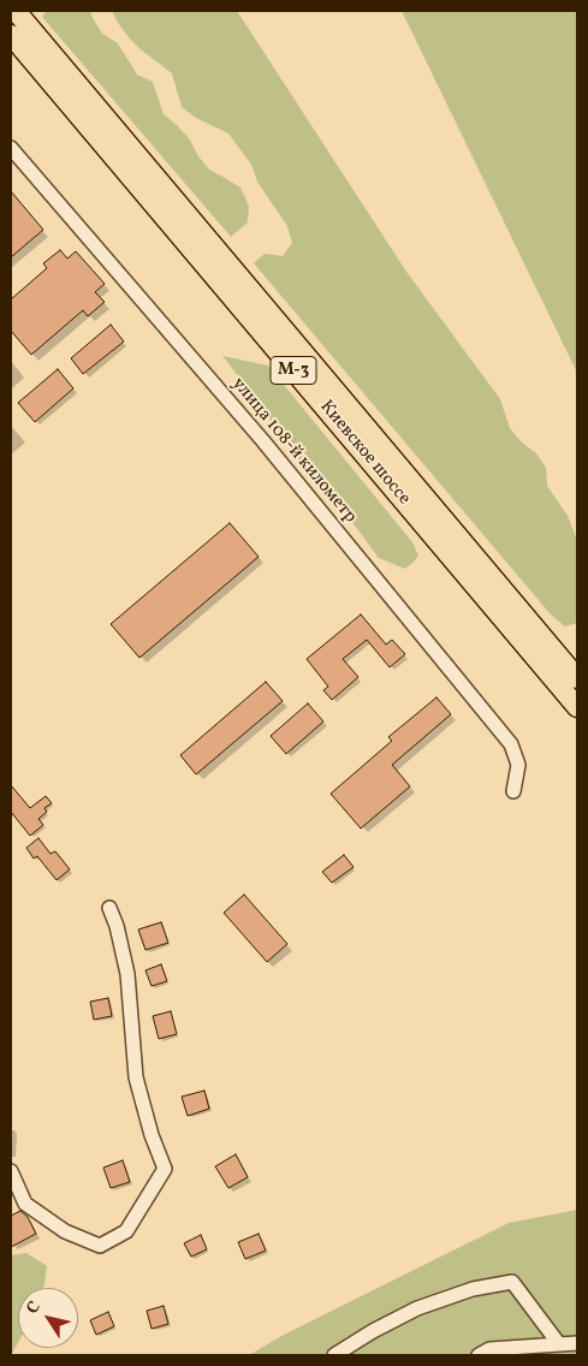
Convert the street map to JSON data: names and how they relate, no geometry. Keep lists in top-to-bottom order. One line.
{"streets":{"highway":["М-3","Киевское шоссе"],"street":["улица 108-й километр"]},"north":"top left"}
